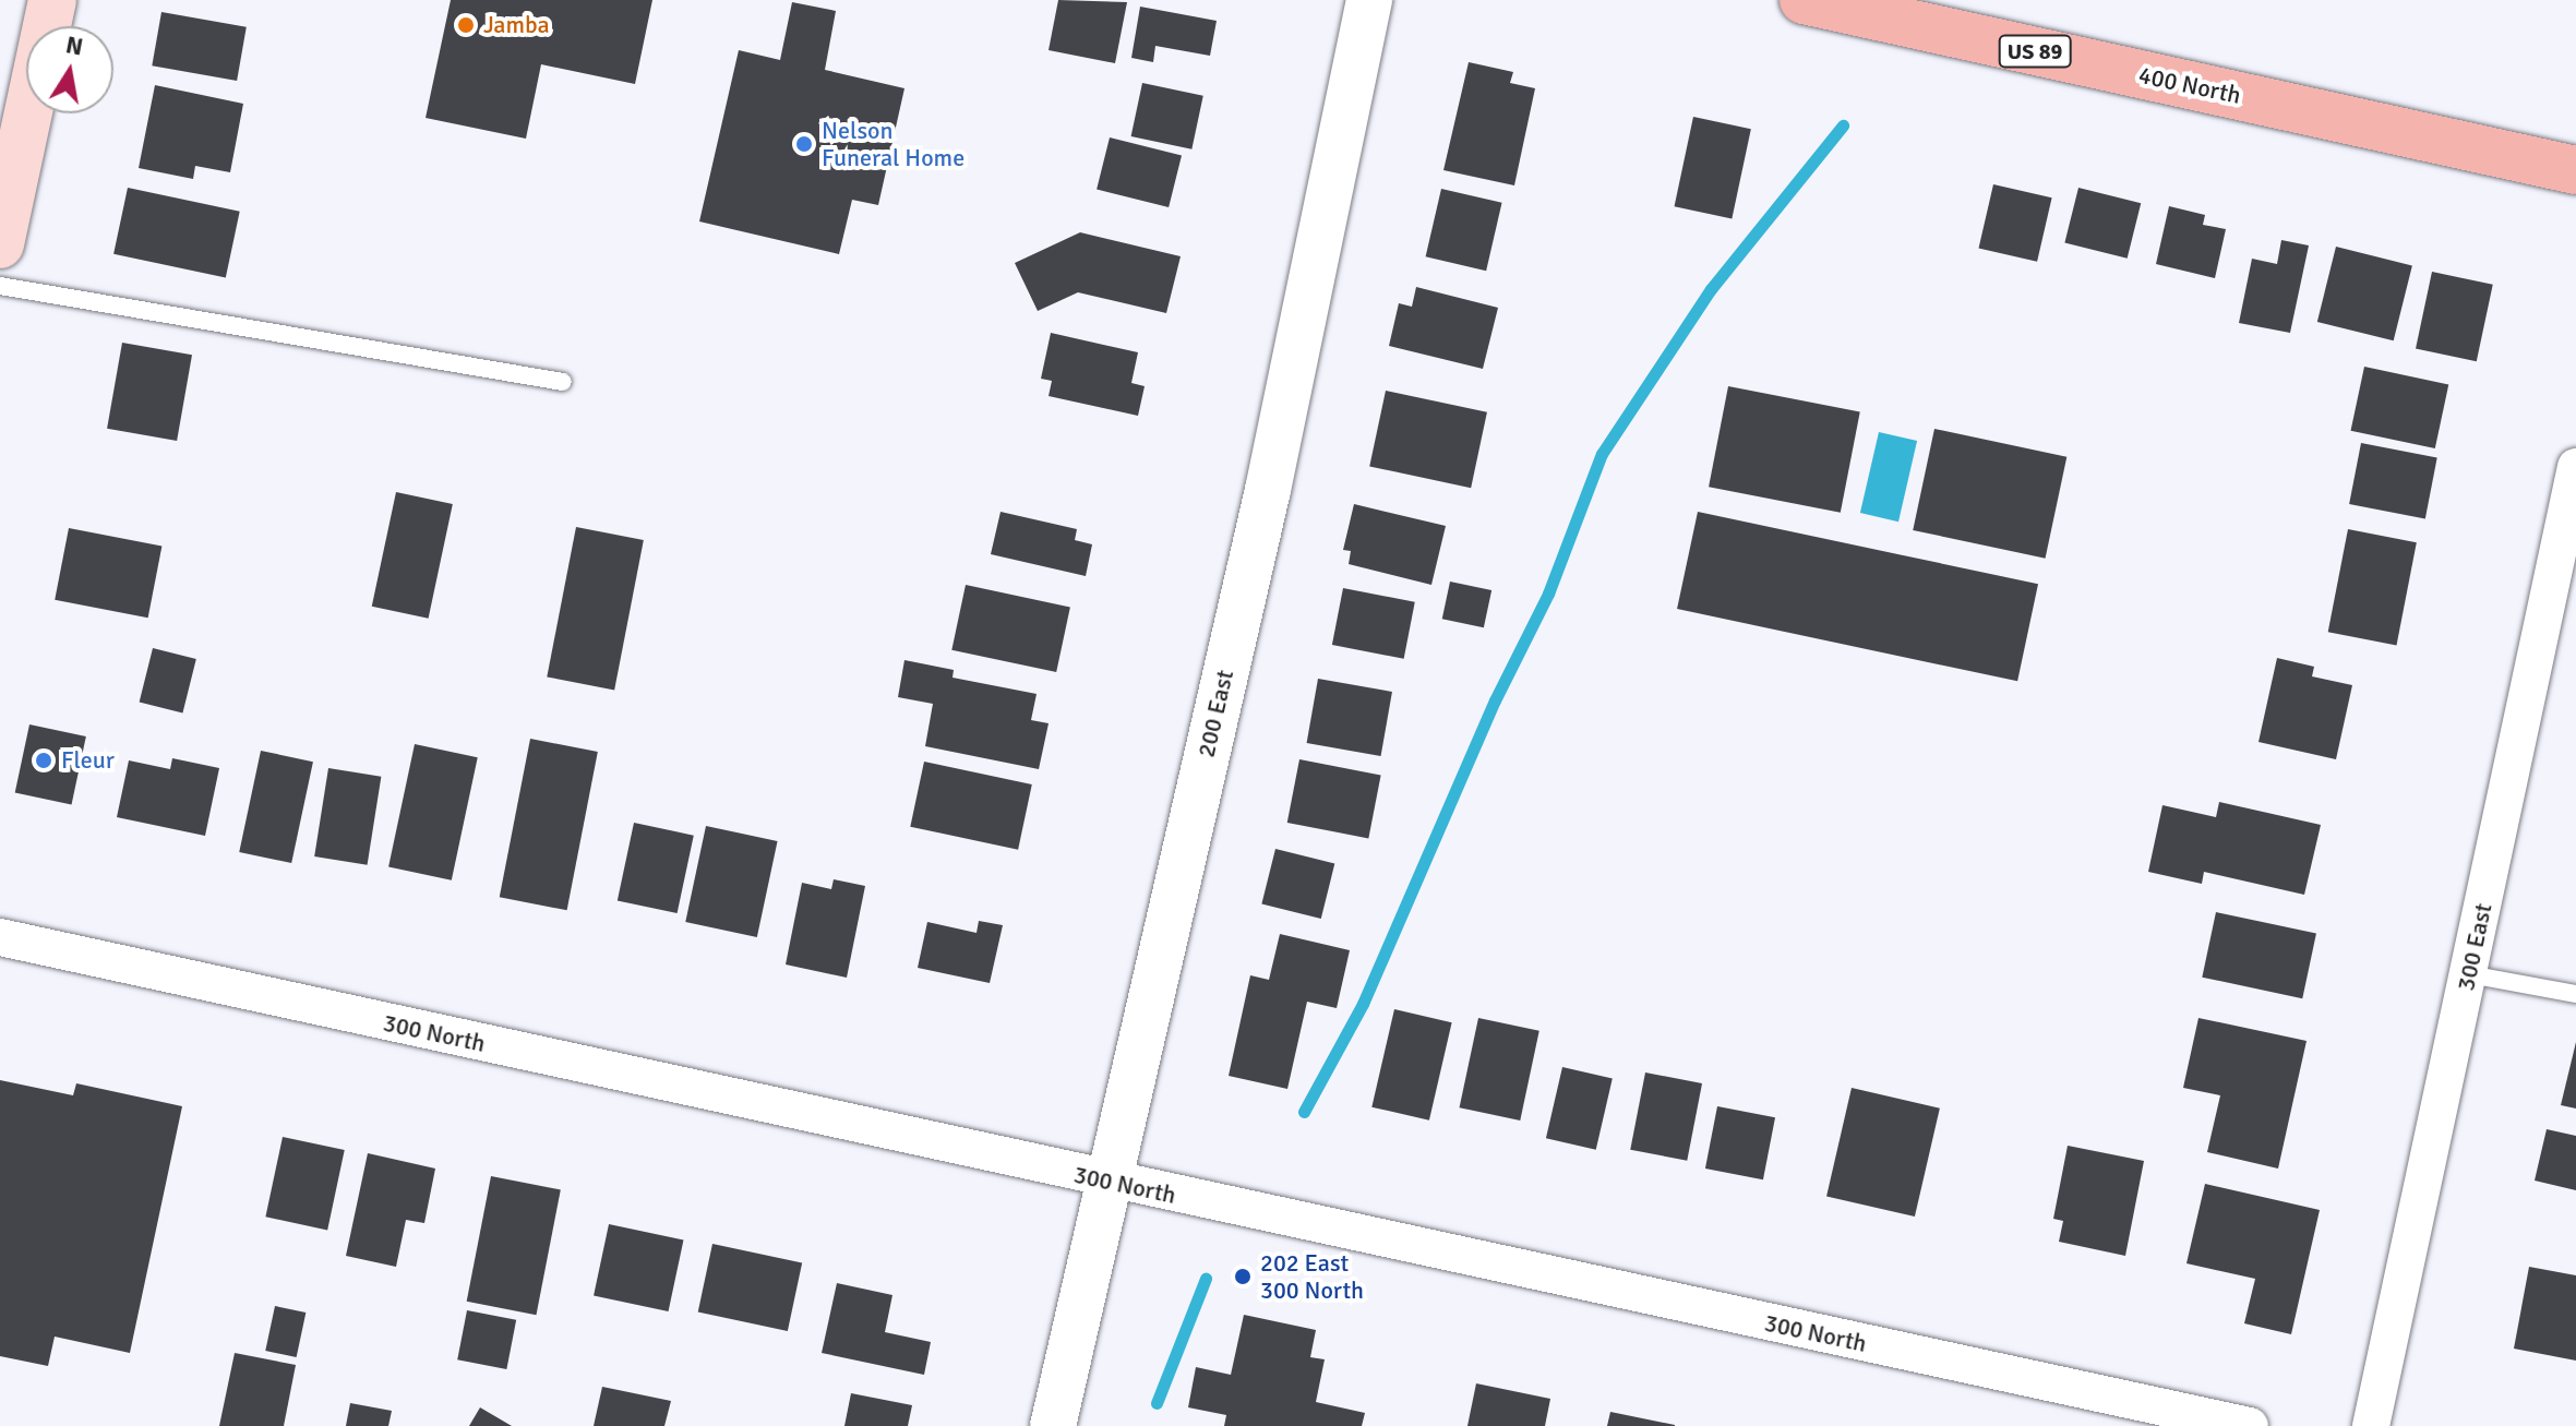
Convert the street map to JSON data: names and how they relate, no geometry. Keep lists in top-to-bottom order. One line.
{"streets":{"main road":["US 89","400 North"],"street":["200 East","300 East","300 North"]},"crossings":[["200 East","300 North"]],"places":["Jamba","Nelson Funeral Home","Fleur","202 East 300 North"],"north":"top"}
